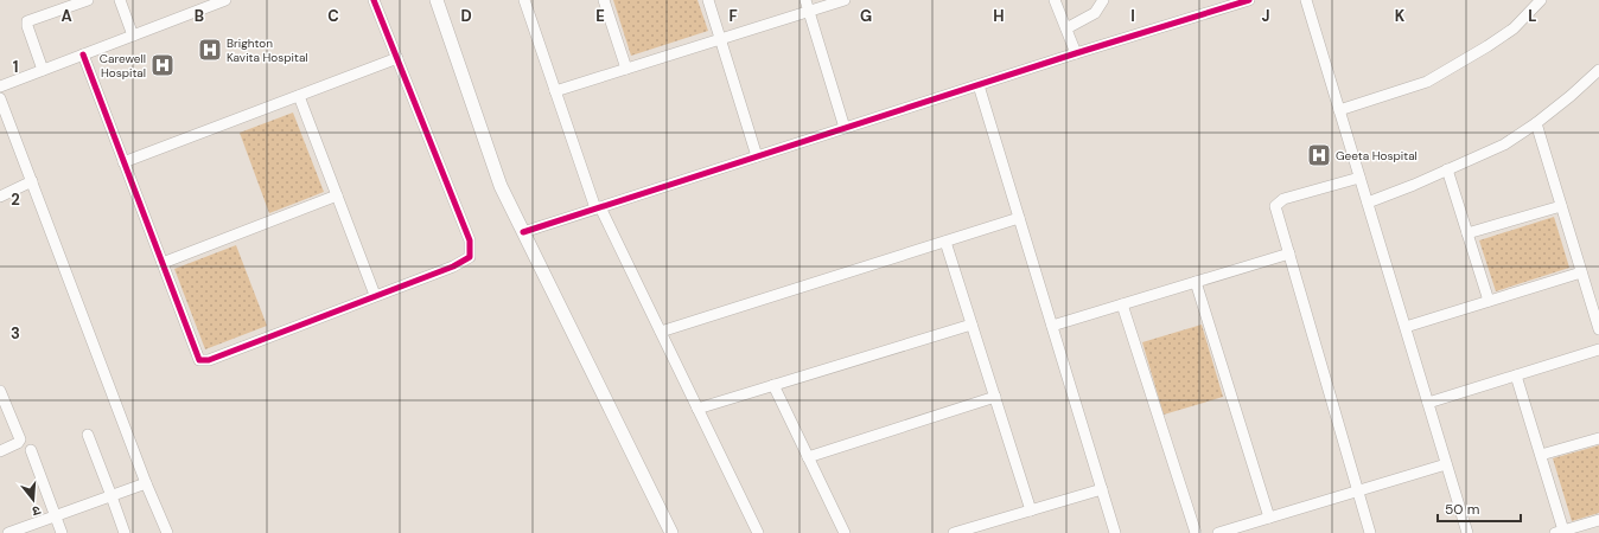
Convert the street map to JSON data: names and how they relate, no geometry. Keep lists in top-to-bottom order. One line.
{"places":{"hospital":["Brighton Kavita Hospital","Carewell Hospital","Geeta Hospital"]},"scale_bar":"50 m","north":"bottom","grid":{"columns":["A","B","C","D","E","F","G","H","I","J","K","L"],"rows":["1","2","3"]}}
